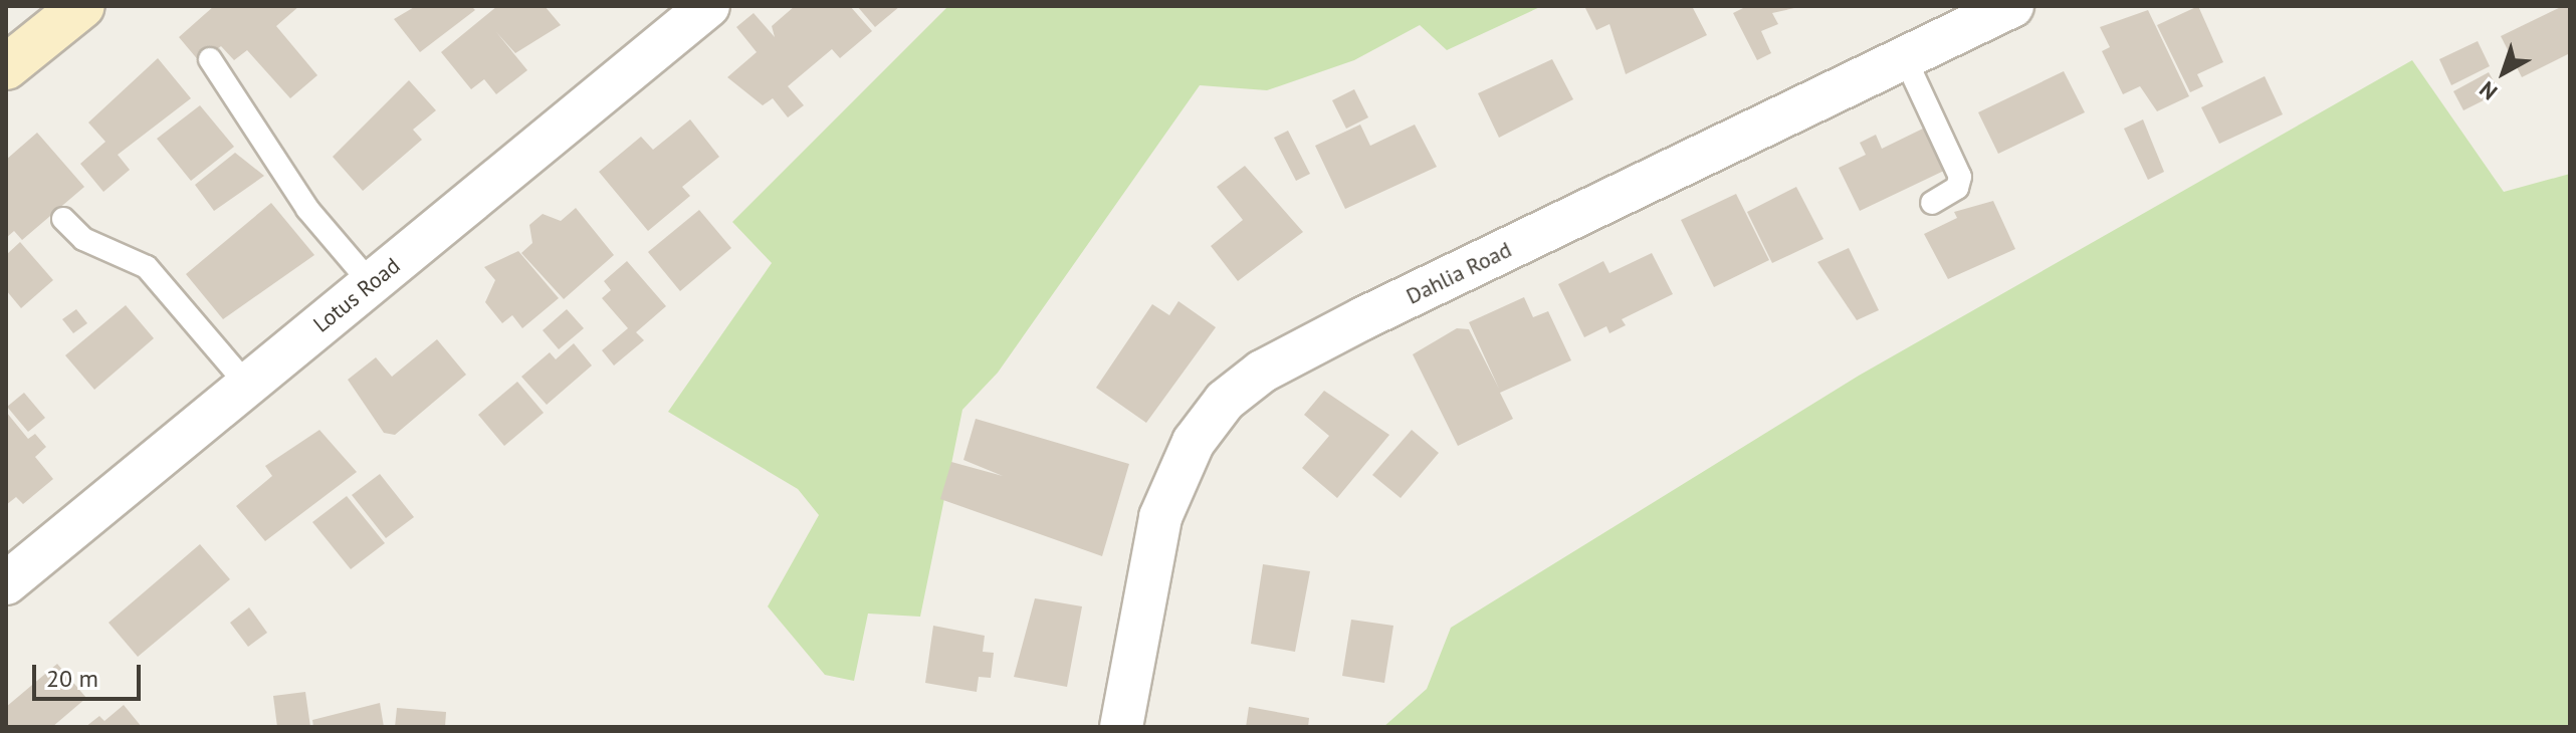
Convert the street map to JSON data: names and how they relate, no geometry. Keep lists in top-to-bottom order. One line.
{"streets":{"street":["Dahlia Road","Lotus Road"]},"scale_bar":"20 m","north":"bottom left"}
